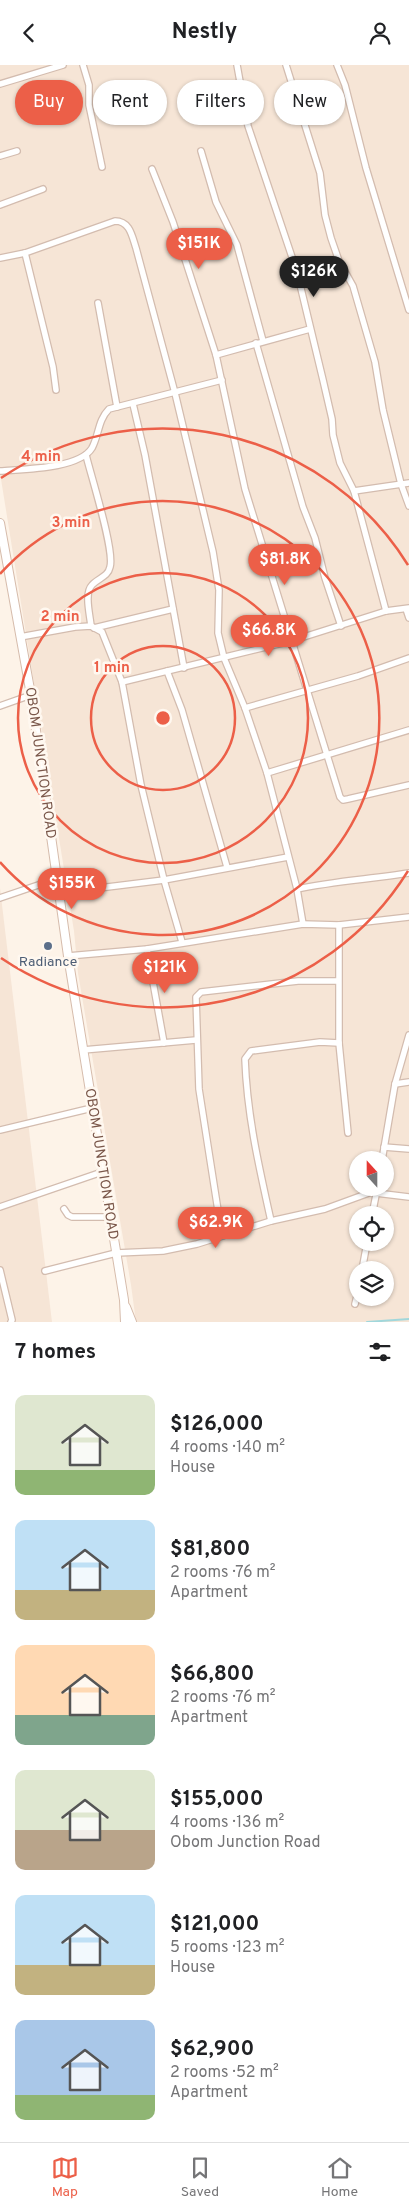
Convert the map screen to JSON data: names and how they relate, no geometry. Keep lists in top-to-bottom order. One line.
{"streets":{"main road":["OBOM JUNCTION ROAD"]},"places":["Radiance"],"north":"top","page":{"header":"Nestly","chip":["Buy","Rent","Filters","New"],"price":["$151K","$126K","$81.8K","$66.8K","$155K","$121K","$62.9K"],"heading":"7 homes","list":[{"name":"$126,000","note":"4 rooms · 140 m² · House"},{"name":"$81,800","note":"2 rooms · 76 m² · Apartment"},{"name":"$66,800","note":"2 rooms · 76 m² · Apartment"},{"name":"$155,000","note":"4 rooms · 136 m² · Obom Junction Road"},{"name":"$121,000","note":"5 rooms · 123 m² · House"},{"name":"$62,900","note":"2 rooms · 52 m² · Apartment"}],"tabs":["Map","Saved","Home"]},"rings":["4 min","3 min","2 min","1 min"]}
